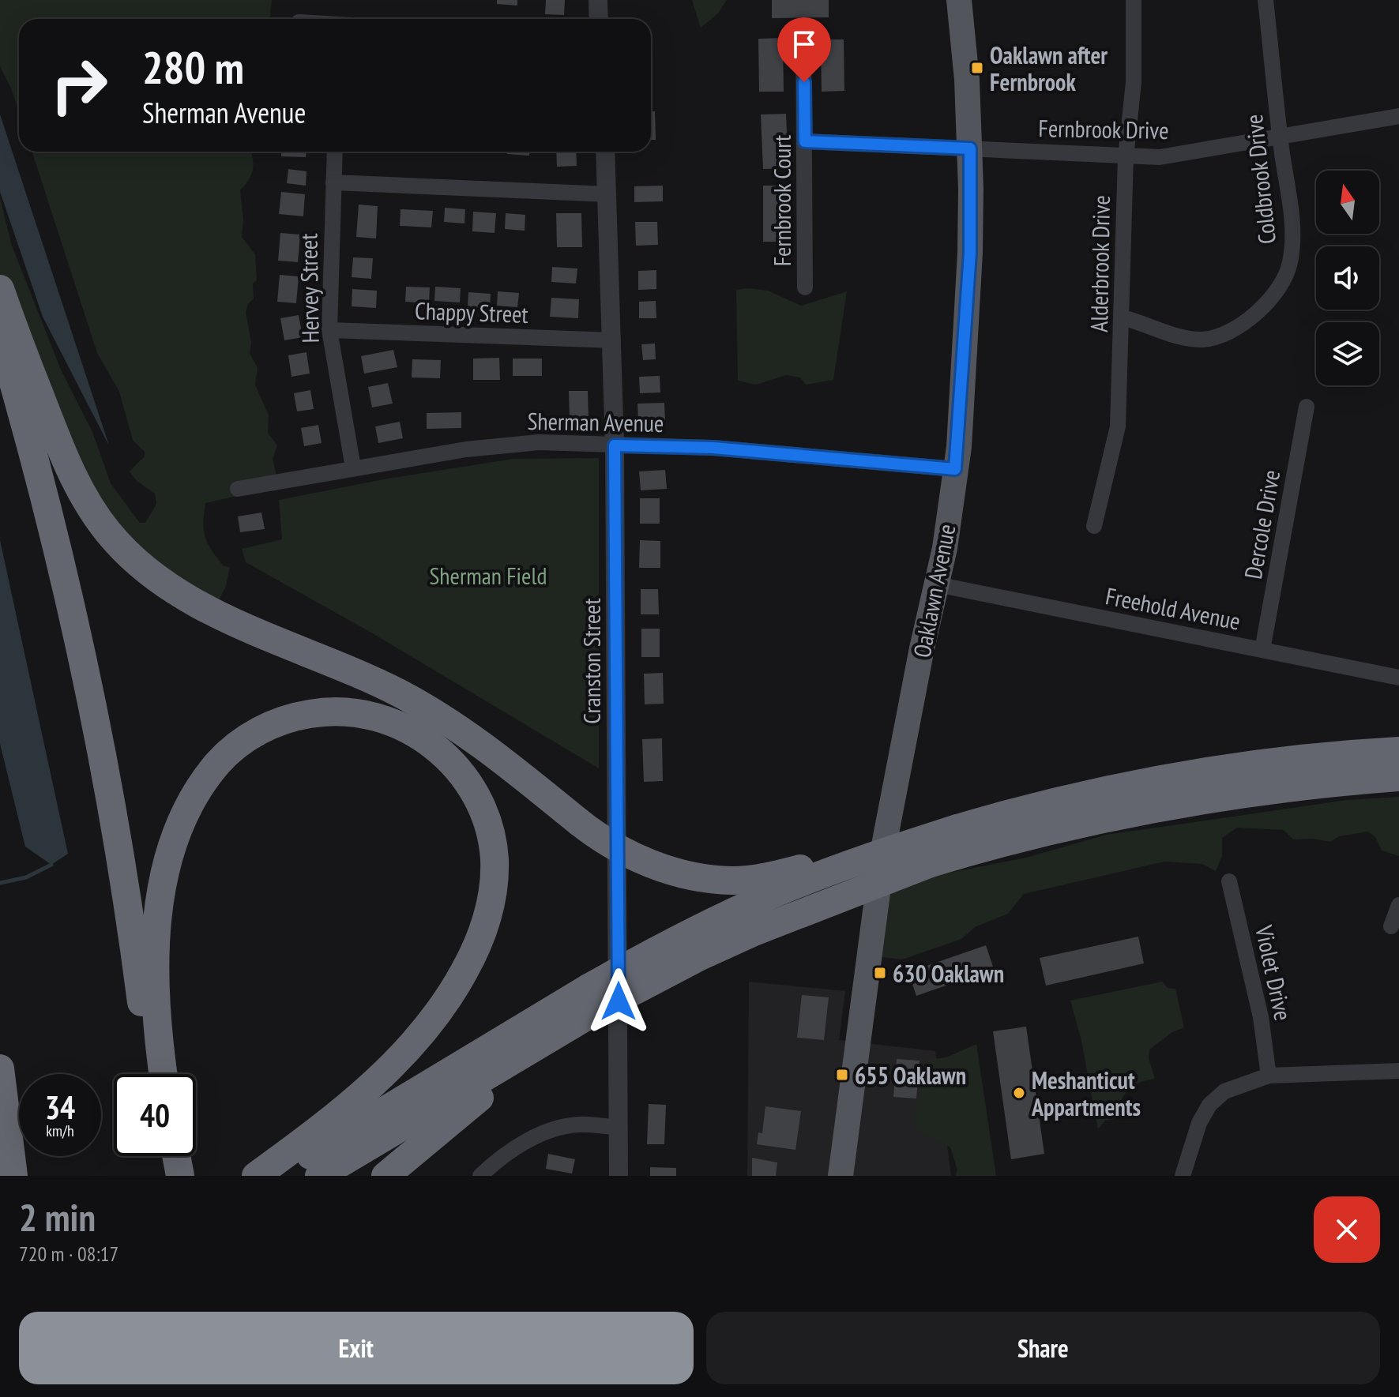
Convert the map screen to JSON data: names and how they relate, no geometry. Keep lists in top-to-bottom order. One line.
{"streets":{"main road":["Oaklawn Avenue"],"street":["Fernbrook Drive","Coldbrook Drive","Fernbrook Court","Alderbrook Drive","Hervey Street","Chappy Street","Sherman Avenue","Dercole Drive","Freehold Avenue","Cranston Street","Violet Drive"]},"crossings":[["Fernbrook Drive","Coldbrook Drive"],["Fernbrook Drive","Fernbrook Court"],["Fernbrook Drive","Alderbrook Drive"],["Fernbrook Drive","Oaklawn Avenue"],["Coldbrook Drive","Alderbrook Drive"],["Hervey Street","Chappy Street"],["Hervey Street","Sherman Avenue"],["Chappy Street","Cranston Street"],["Sherman Avenue","Oaklawn Avenue"],["Sherman Avenue","Cranston Street"],["Dercole Drive","Freehold Avenue"],["Oaklawn Avenue","Freehold Avenue"]],"parks":["Sherman Field"],"places":{"transit":["Oaklawn after Fernbrook","630 Oaklawn","655 Oaklawn"],"other":["Meshanticut Appartments"]},"north":"top","page":{"turn":["280 m","Sherman Avenue"],"speed":"34 km/h","limit":"40","heading":["2 min","720 m · 08:17"],"buttons":["Exit","Share"]}}
